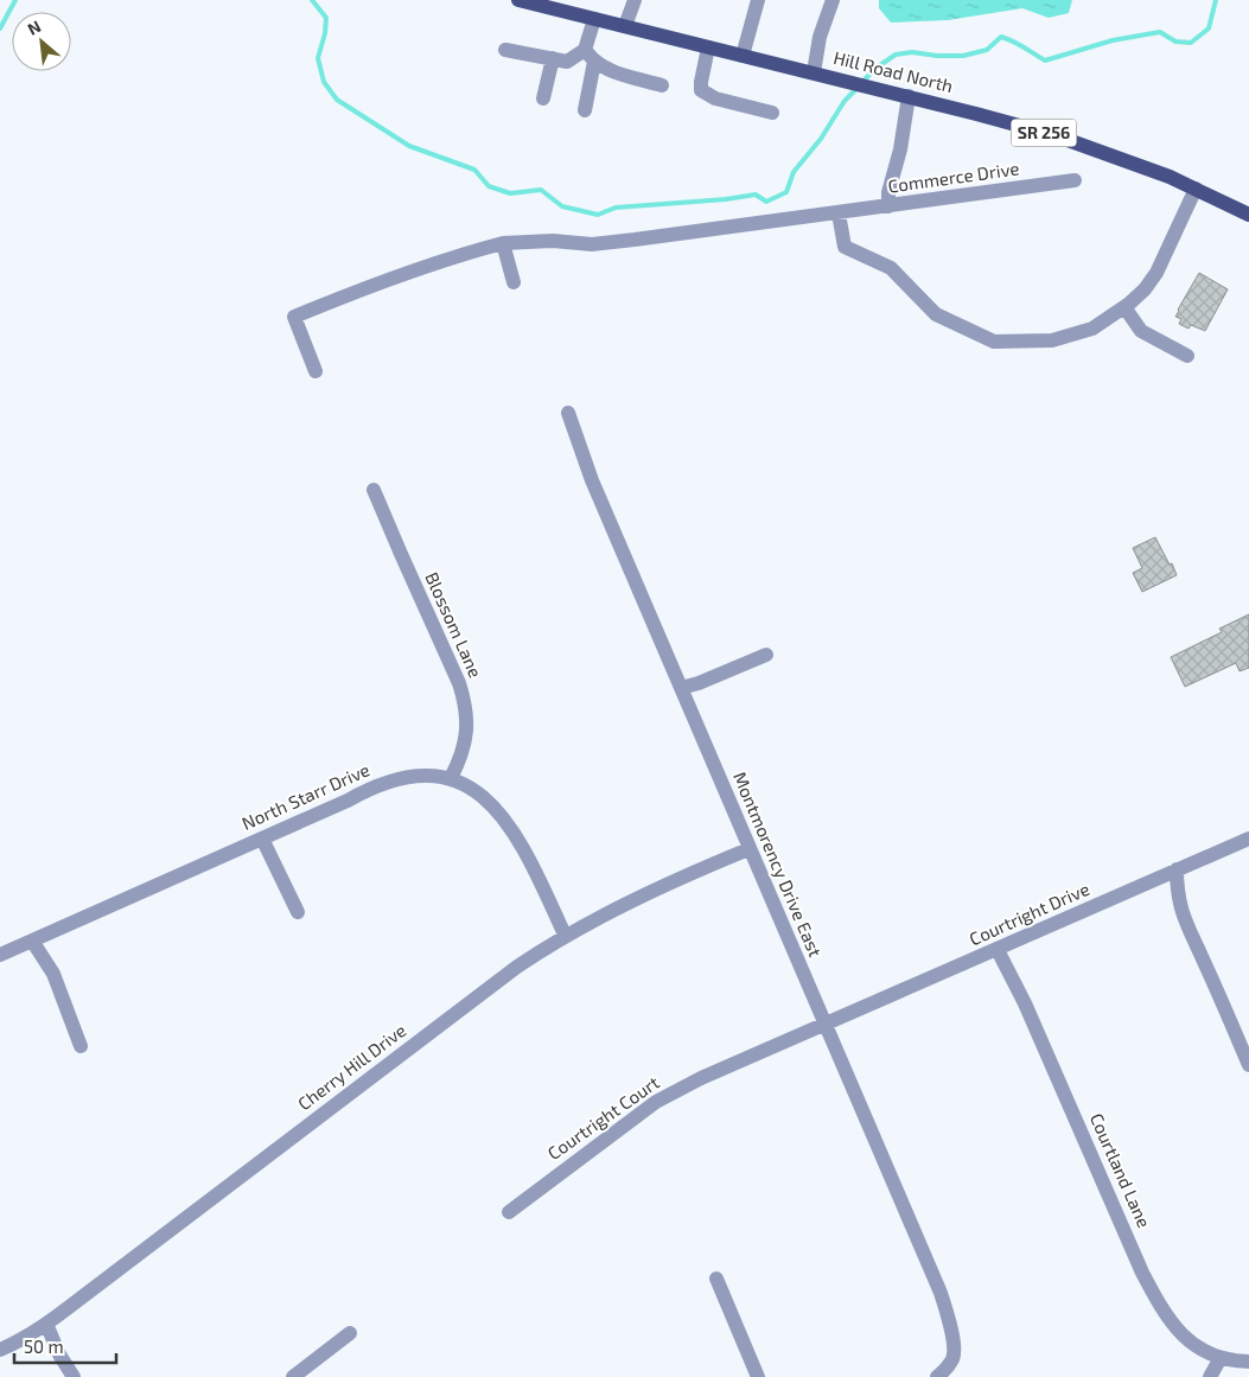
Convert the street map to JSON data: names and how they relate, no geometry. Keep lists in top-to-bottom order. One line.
{"streets":{"main road":["Hill Road North","SR 256"],"street":["Commerce Drive","Blossom Lane","North Starr Drive","Montmorency Drive East","Courtright Drive","Cherry Hill Drive","Courtright Court","Courtland Lane"]},"crossings":[["Blossom Lane","North Starr Drive"],["North Starr Drive","Cherry Hill Drive"],["Montmorency Drive East","Courtright Drive"],["Montmorency Drive East","Cherry Hill Drive"],["Montmorency Drive East","Courtright Court"],["Courtright Drive","Courtright Court"],["Courtright Drive","Courtland Lane"]],"scale_bar":"50 m","north":"top left"}
